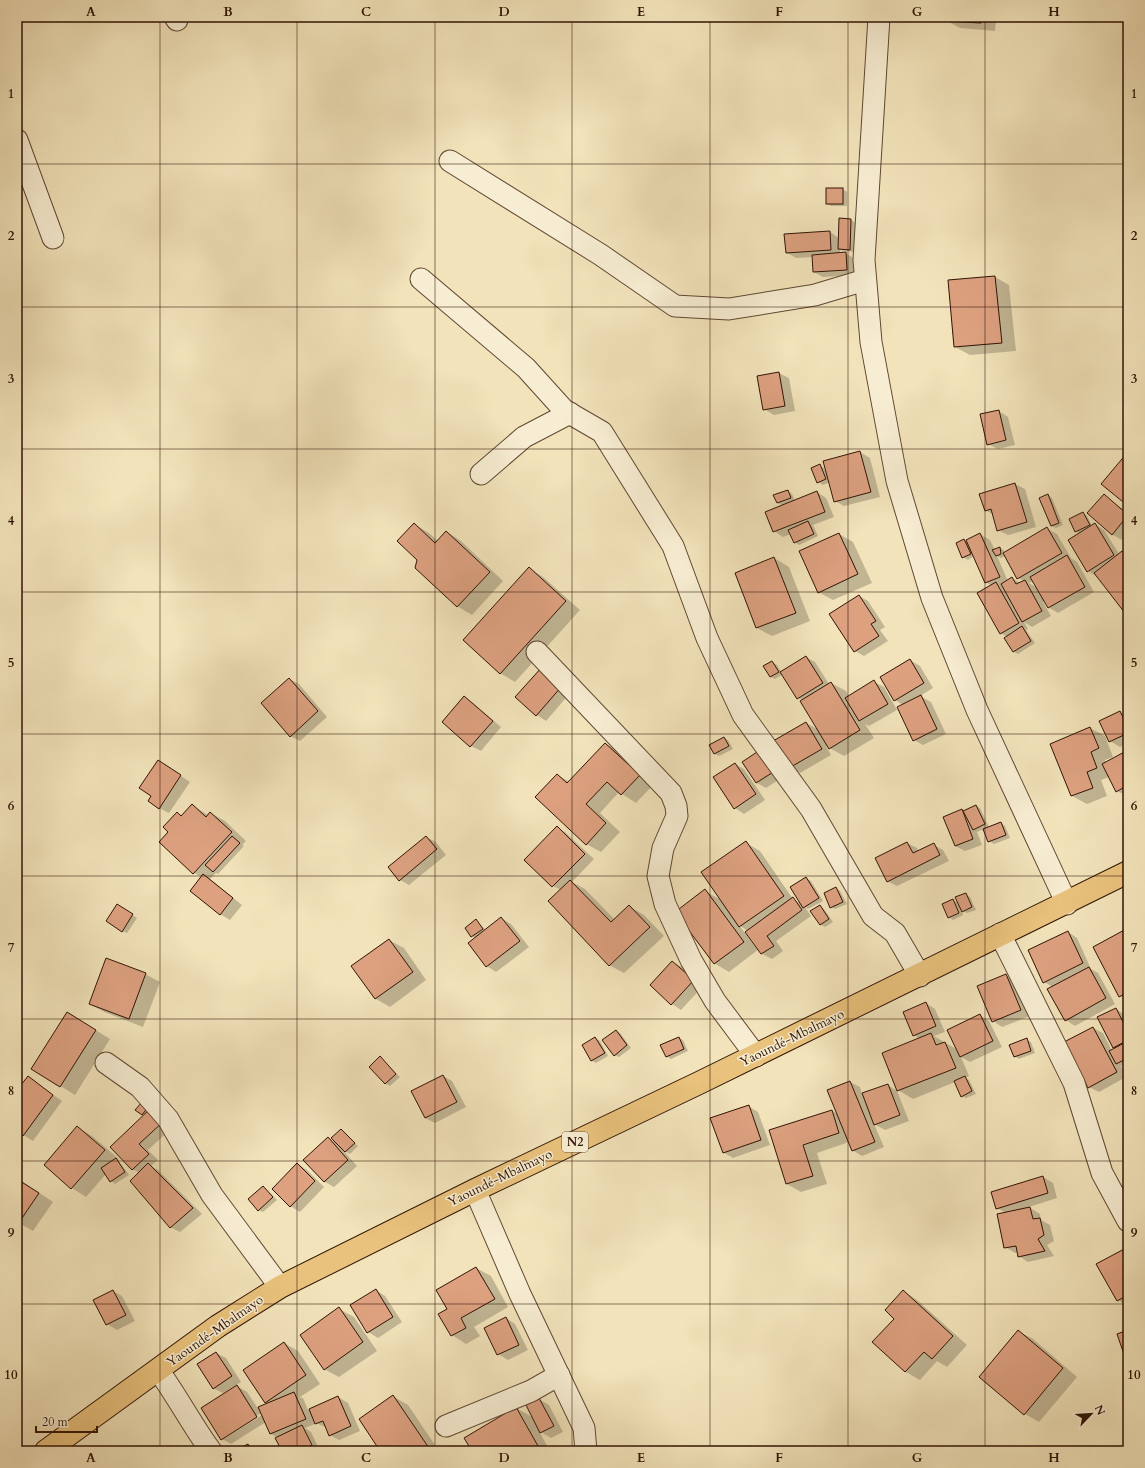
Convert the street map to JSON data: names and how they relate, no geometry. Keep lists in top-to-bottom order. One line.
{"streets":{"highway":["Yaoundé-Mbalmayo","N2"]},"scale_bar":"20 m","north":"top right","grid":{"columns":["A","B","C","D","E","F","G","H"],"rows":["1","2","3","4","5","6","7","8","9","10"]}}
